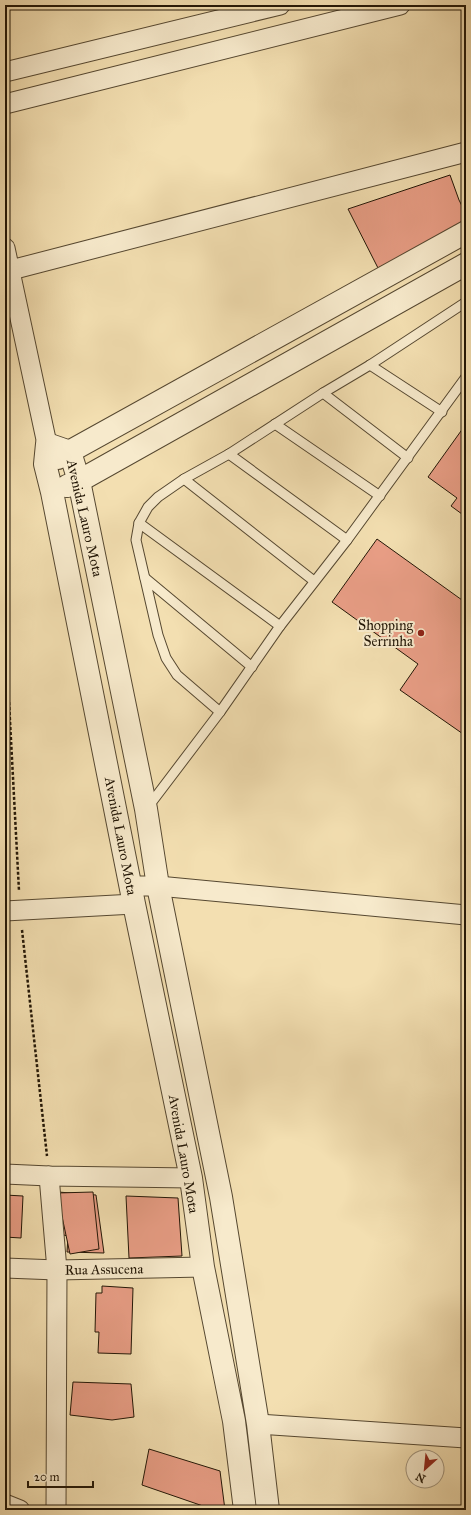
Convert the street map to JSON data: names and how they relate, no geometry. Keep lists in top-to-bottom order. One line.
{"streets":{"street":["Avenida Lauro Mota","Rua Assucena"]},"crossings":[["Avenida Lauro Mota","Rua Assucena"]],"places":["Shopping Serrinha"],"scale_bar":"20 m","north":"bottom left"}
